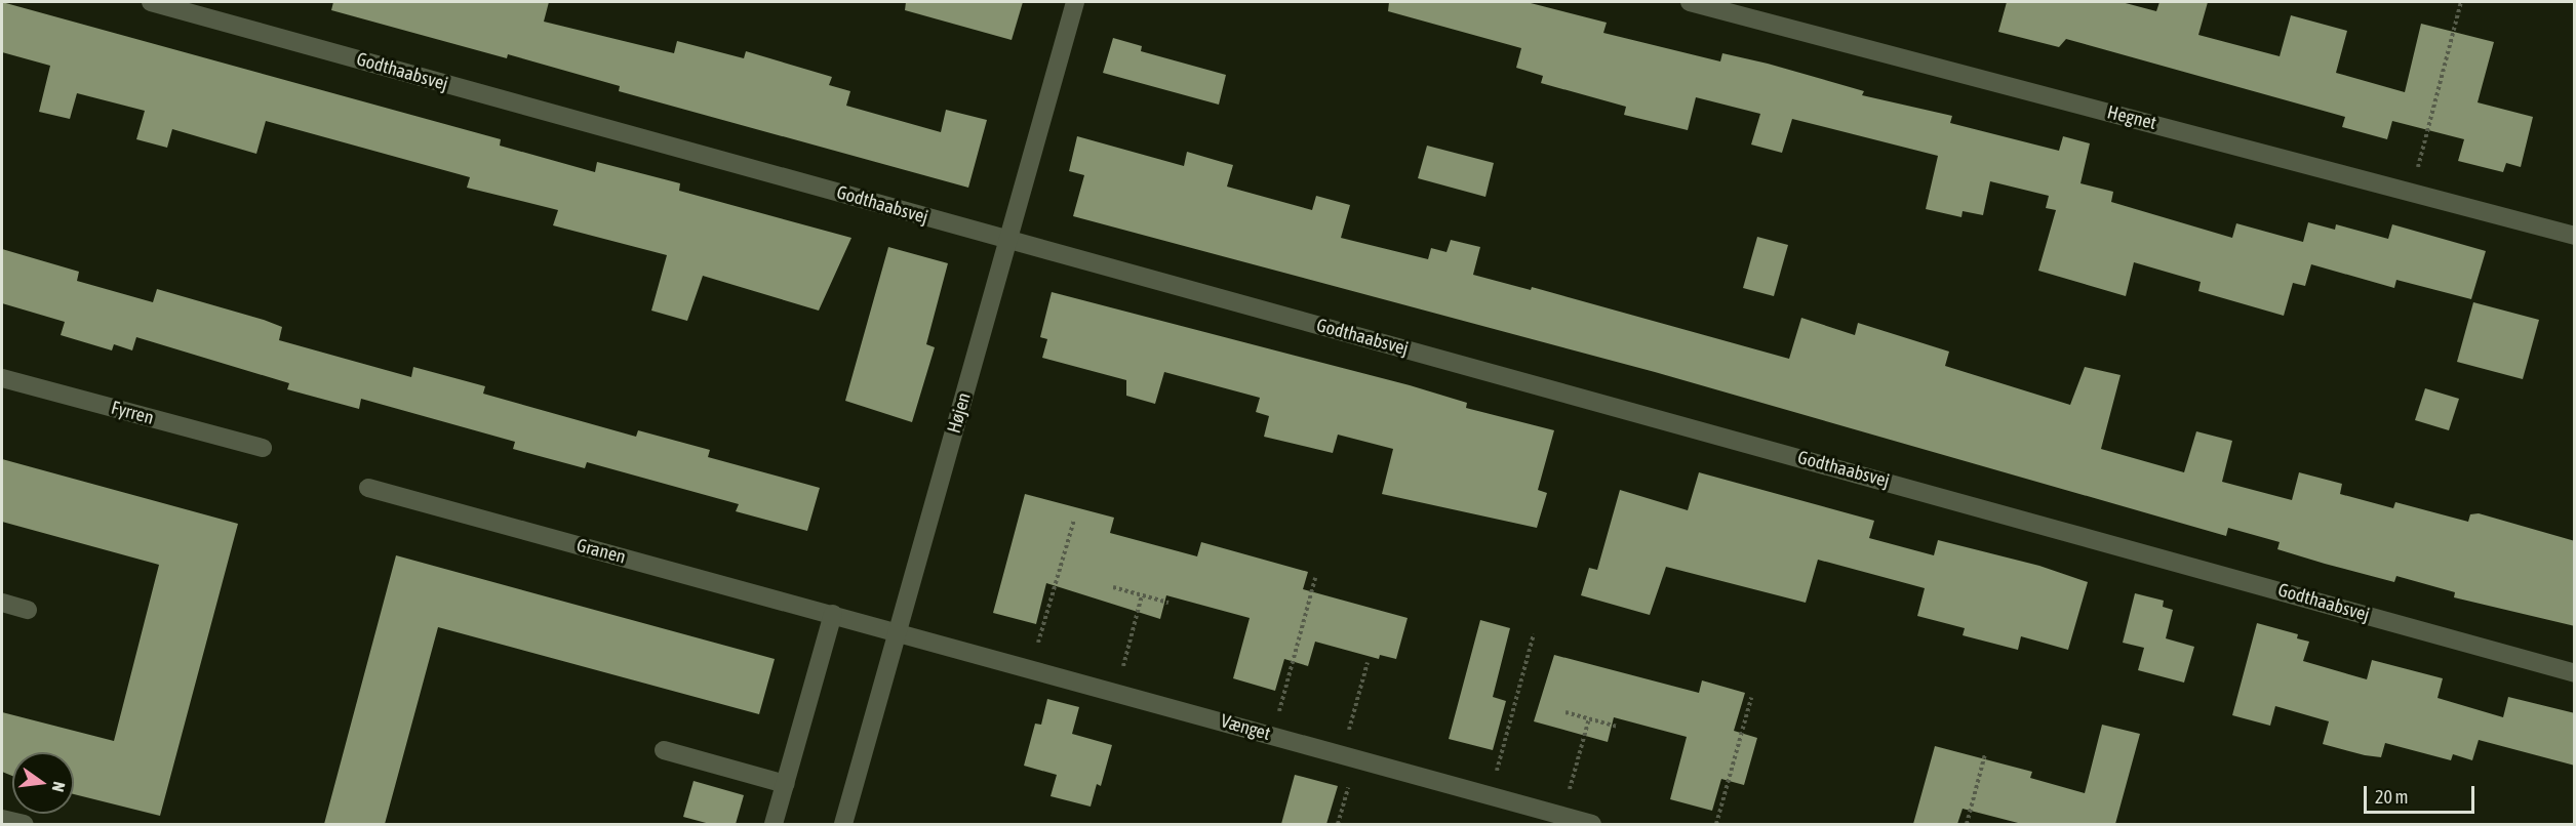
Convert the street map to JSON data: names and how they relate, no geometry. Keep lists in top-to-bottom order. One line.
{"streets":{"street":["Godthaabsvej","Hegnet","Fyrren","Højen","Granen","Vænget"]},"crossings":[["Godthaabsvej","Højen"],["Højen","Granen"],["Højen","Vænget"],["Granen","Vænget"]],"scale_bar":"20 m","north":"right"}
